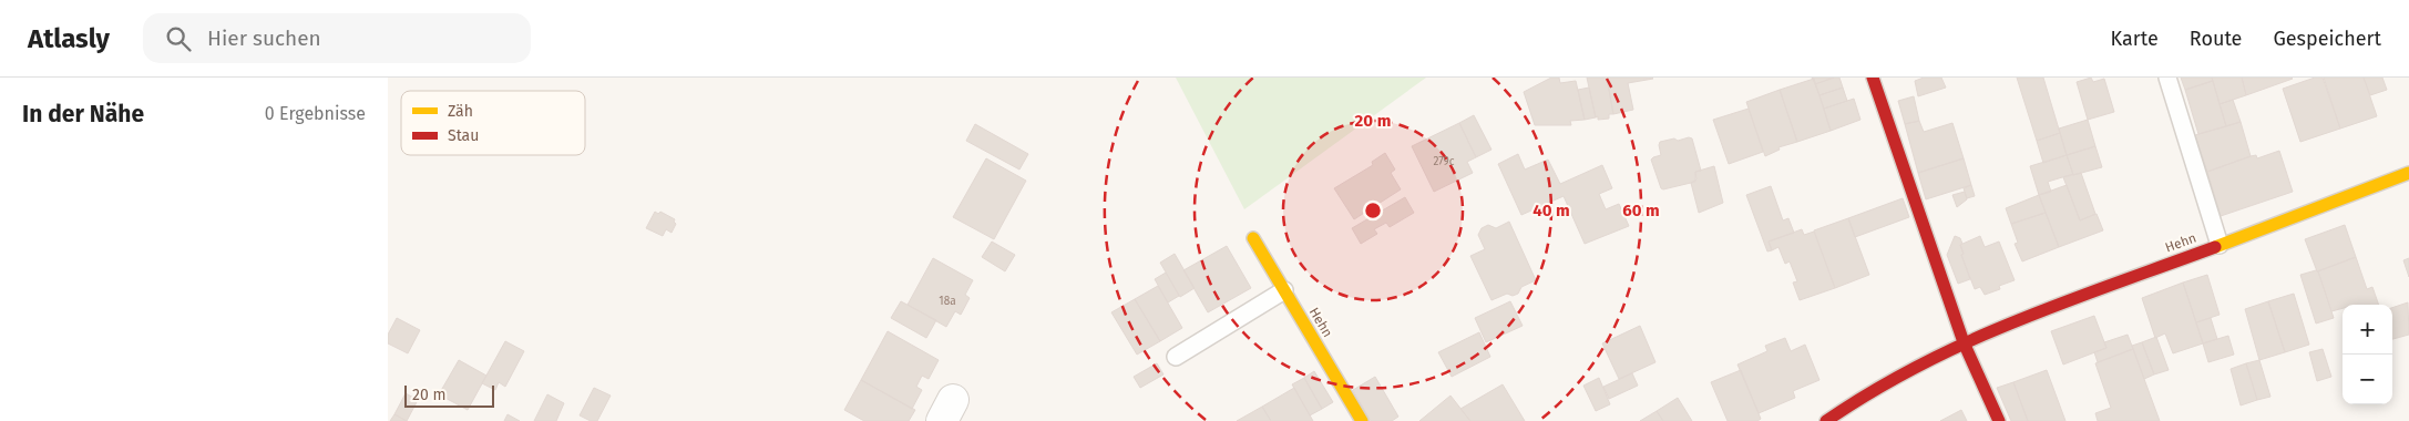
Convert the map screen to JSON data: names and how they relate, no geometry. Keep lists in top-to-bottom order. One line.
{"streets":{"street":["Hehn"]},"house_numbers":["279c","18a"],"legend":["Zäh","Stau"],"scale_bar":"20 m","page":{"header":"Atlasly","search":"Hier suchen","nav":["Karte","Route","Gespeichert"],"heading":["In der Nähe","0 Ergebnisse"],"map_buttons":["+","−"],"scale":"20 m"},"rings":["20 m","40 m","60 m"]}
